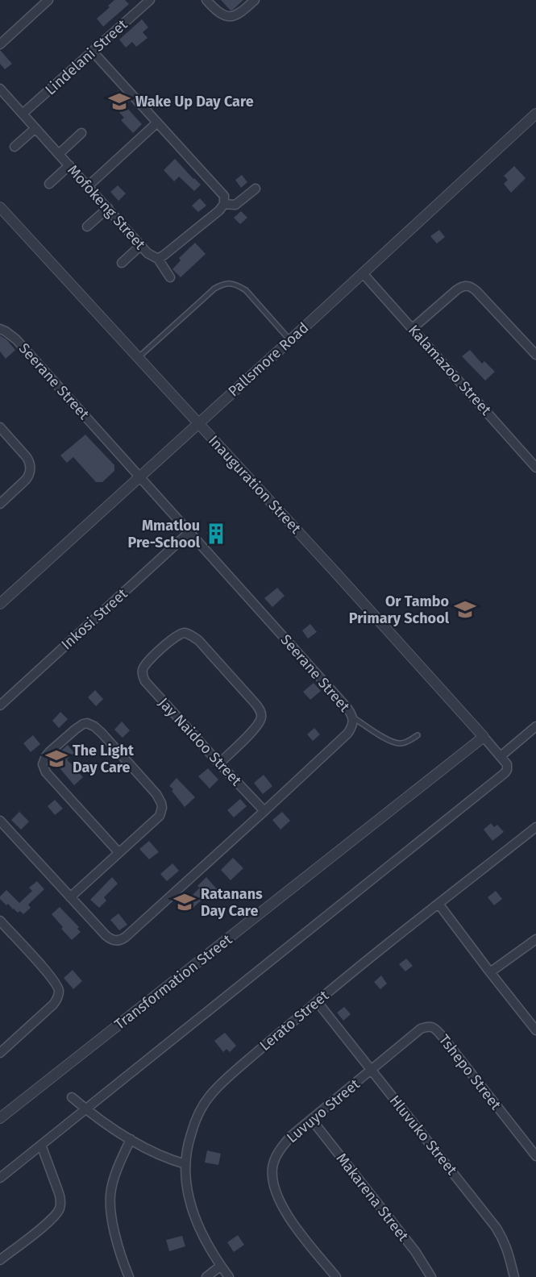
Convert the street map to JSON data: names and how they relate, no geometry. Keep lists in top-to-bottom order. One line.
{"streets":{"street":["Lindelani Street","Mofokeng Street","Pallsmore Road","Kalamazoo Street","Seerane Street","Inauguration Street","Inkosi Street","Jay Naidoo Street","Transformation Street","Lerato Street","Tshepo Street","Luvuyo Street","Hluvuko Street","Makarena Street"]},"crossings":[["Lindelani Street","Mofokeng Street"],["Pallsmore Road","Kalamazoo Street"],["Pallsmore Road","Seerane Street"],["Pallsmore Road","Inauguration Street"],["Seerane Street","Inkosi Street"],["Seerane Street","Jay Naidoo Street"],["Inauguration Street","Transformation Street"],["Lerato Street","Hluvuko Street"],["Tshepo Street","Luvuyo Street"],["Tshepo Street","Hluvuko Street"],["Luvuyo Street","Hluvuko Street"],["Luvuyo Street","Makarena Street"]],"places":{"school or university":["Wake Up Day Care","Or Tambo Primary School","The Light Day Care","Ratanans Day Care"],"building":["Mmatlou Pre-School"]}}
